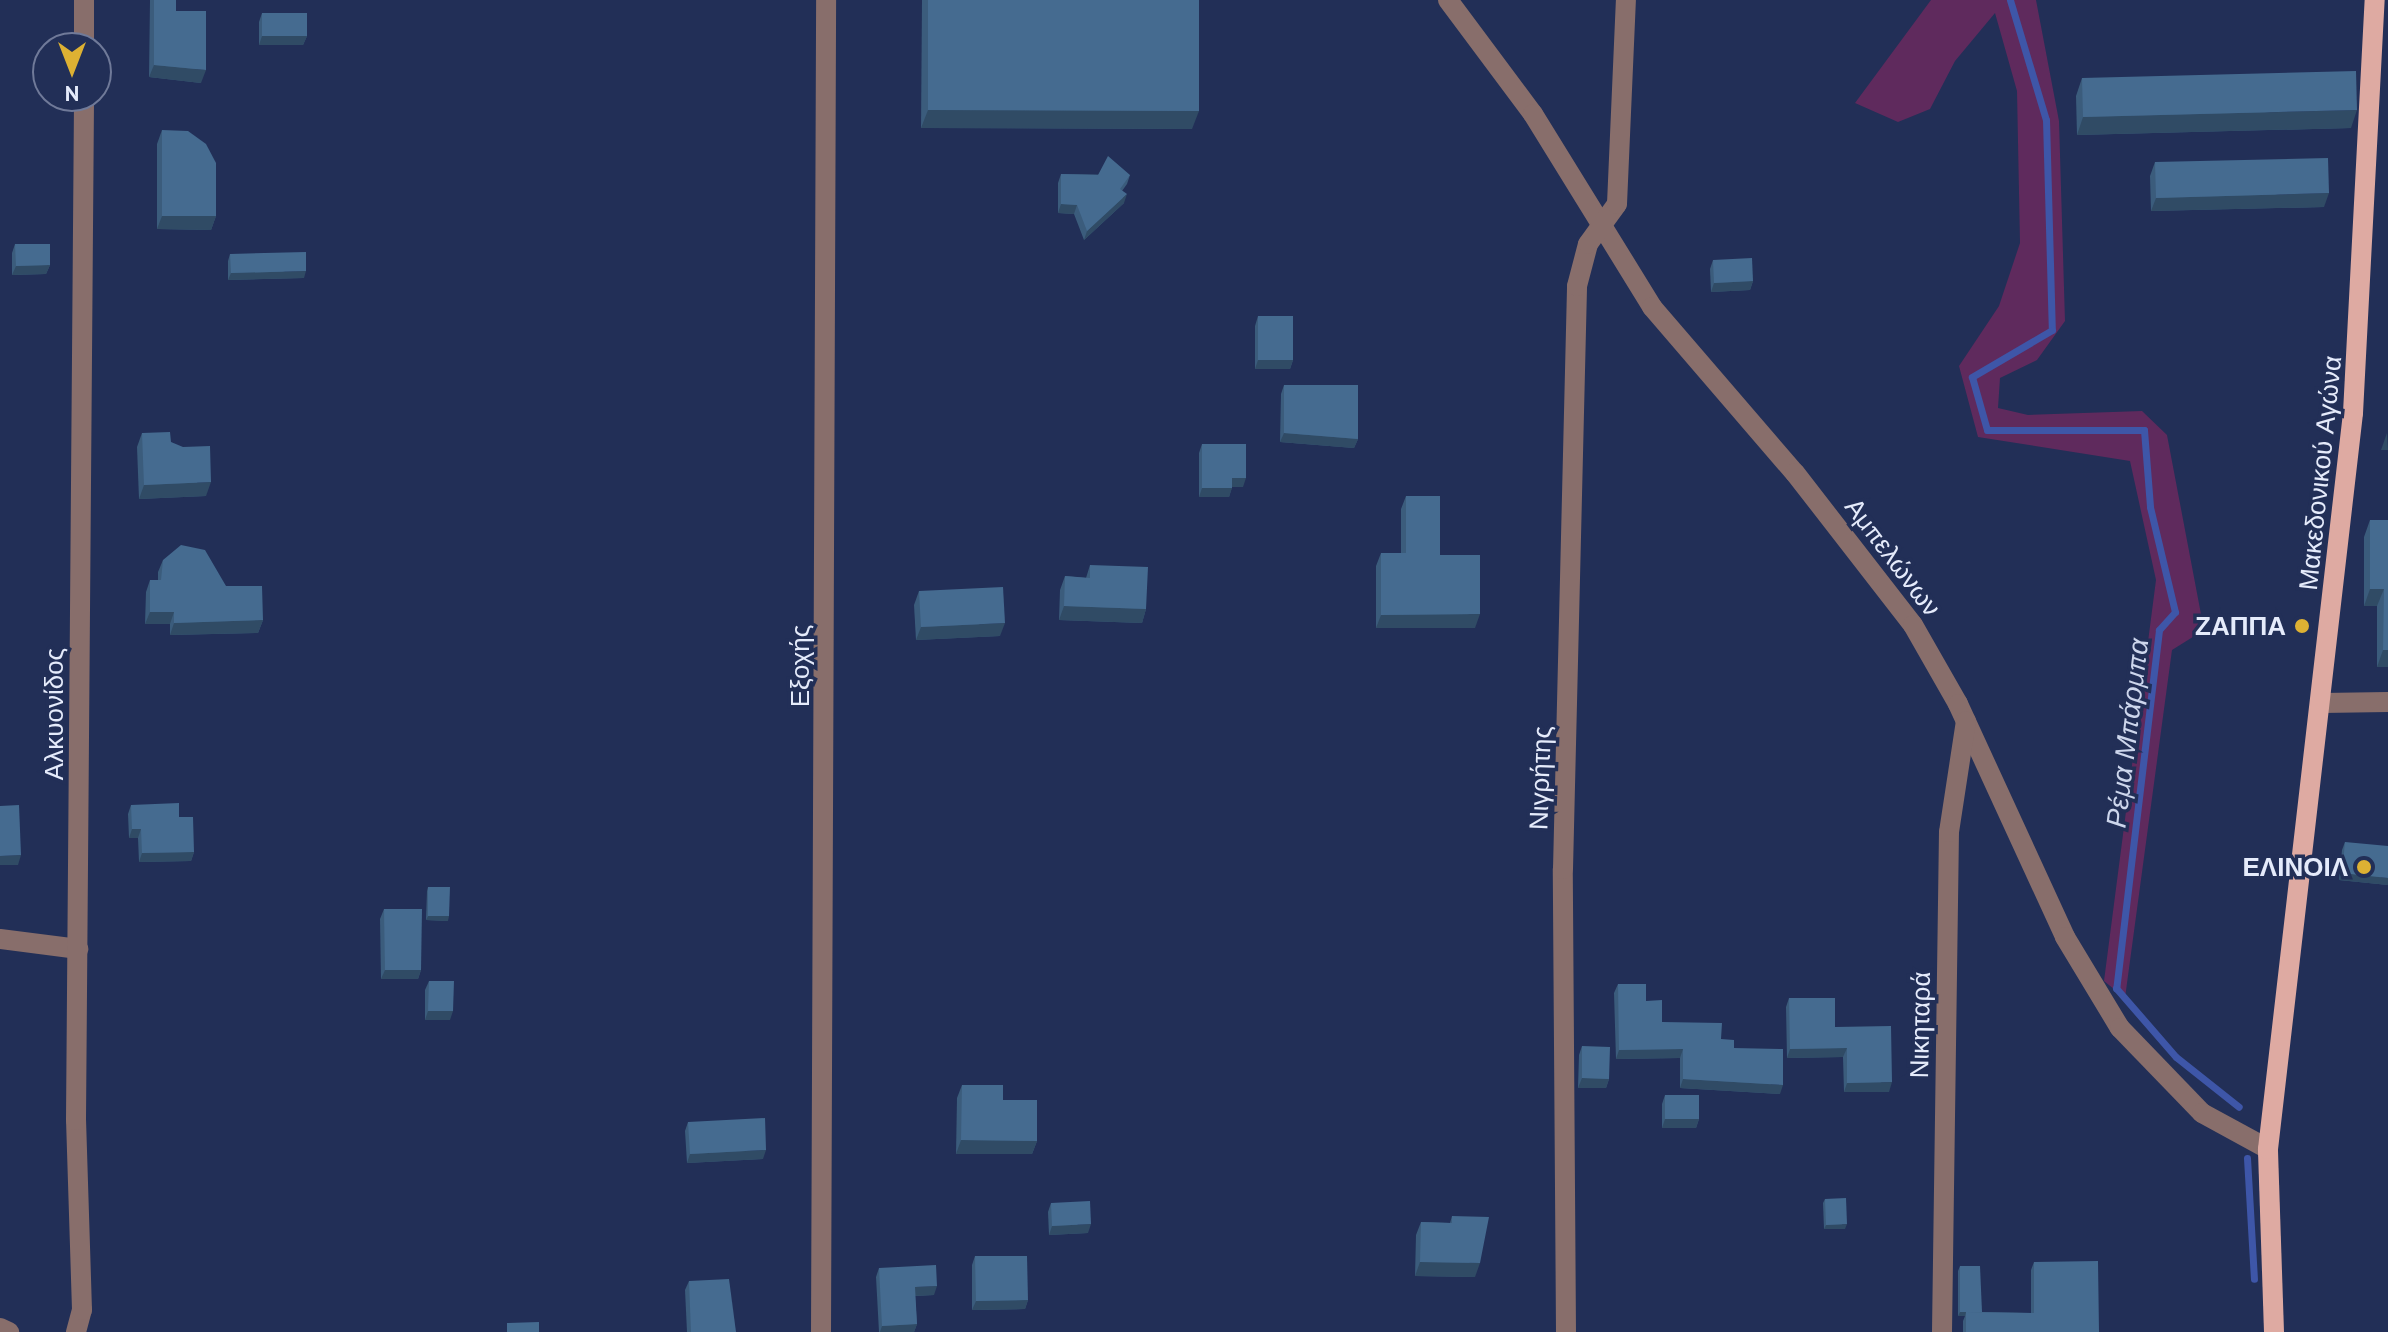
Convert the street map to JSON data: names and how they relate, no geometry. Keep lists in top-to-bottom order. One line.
{"streets":{"main road":["Μακεδονικού Αγώνα"],"street":["Αμπελώνων","Εξοχής","Αλκυονίδος","Νιγρήτης","Νικηταρά"]},"crossings":[["Μακεδονικού Αγώνα","Αμπελώνων"],["Αμπελώνων","Νιγρήτης"],["Αμπελώνων","Νικηταρά"]],"water":["Ρέμα Μπάρμπα"],"places":["ΖΑΠΠΑ","ΕΛΙΝΟΙΛ"],"north":"bottom"}
